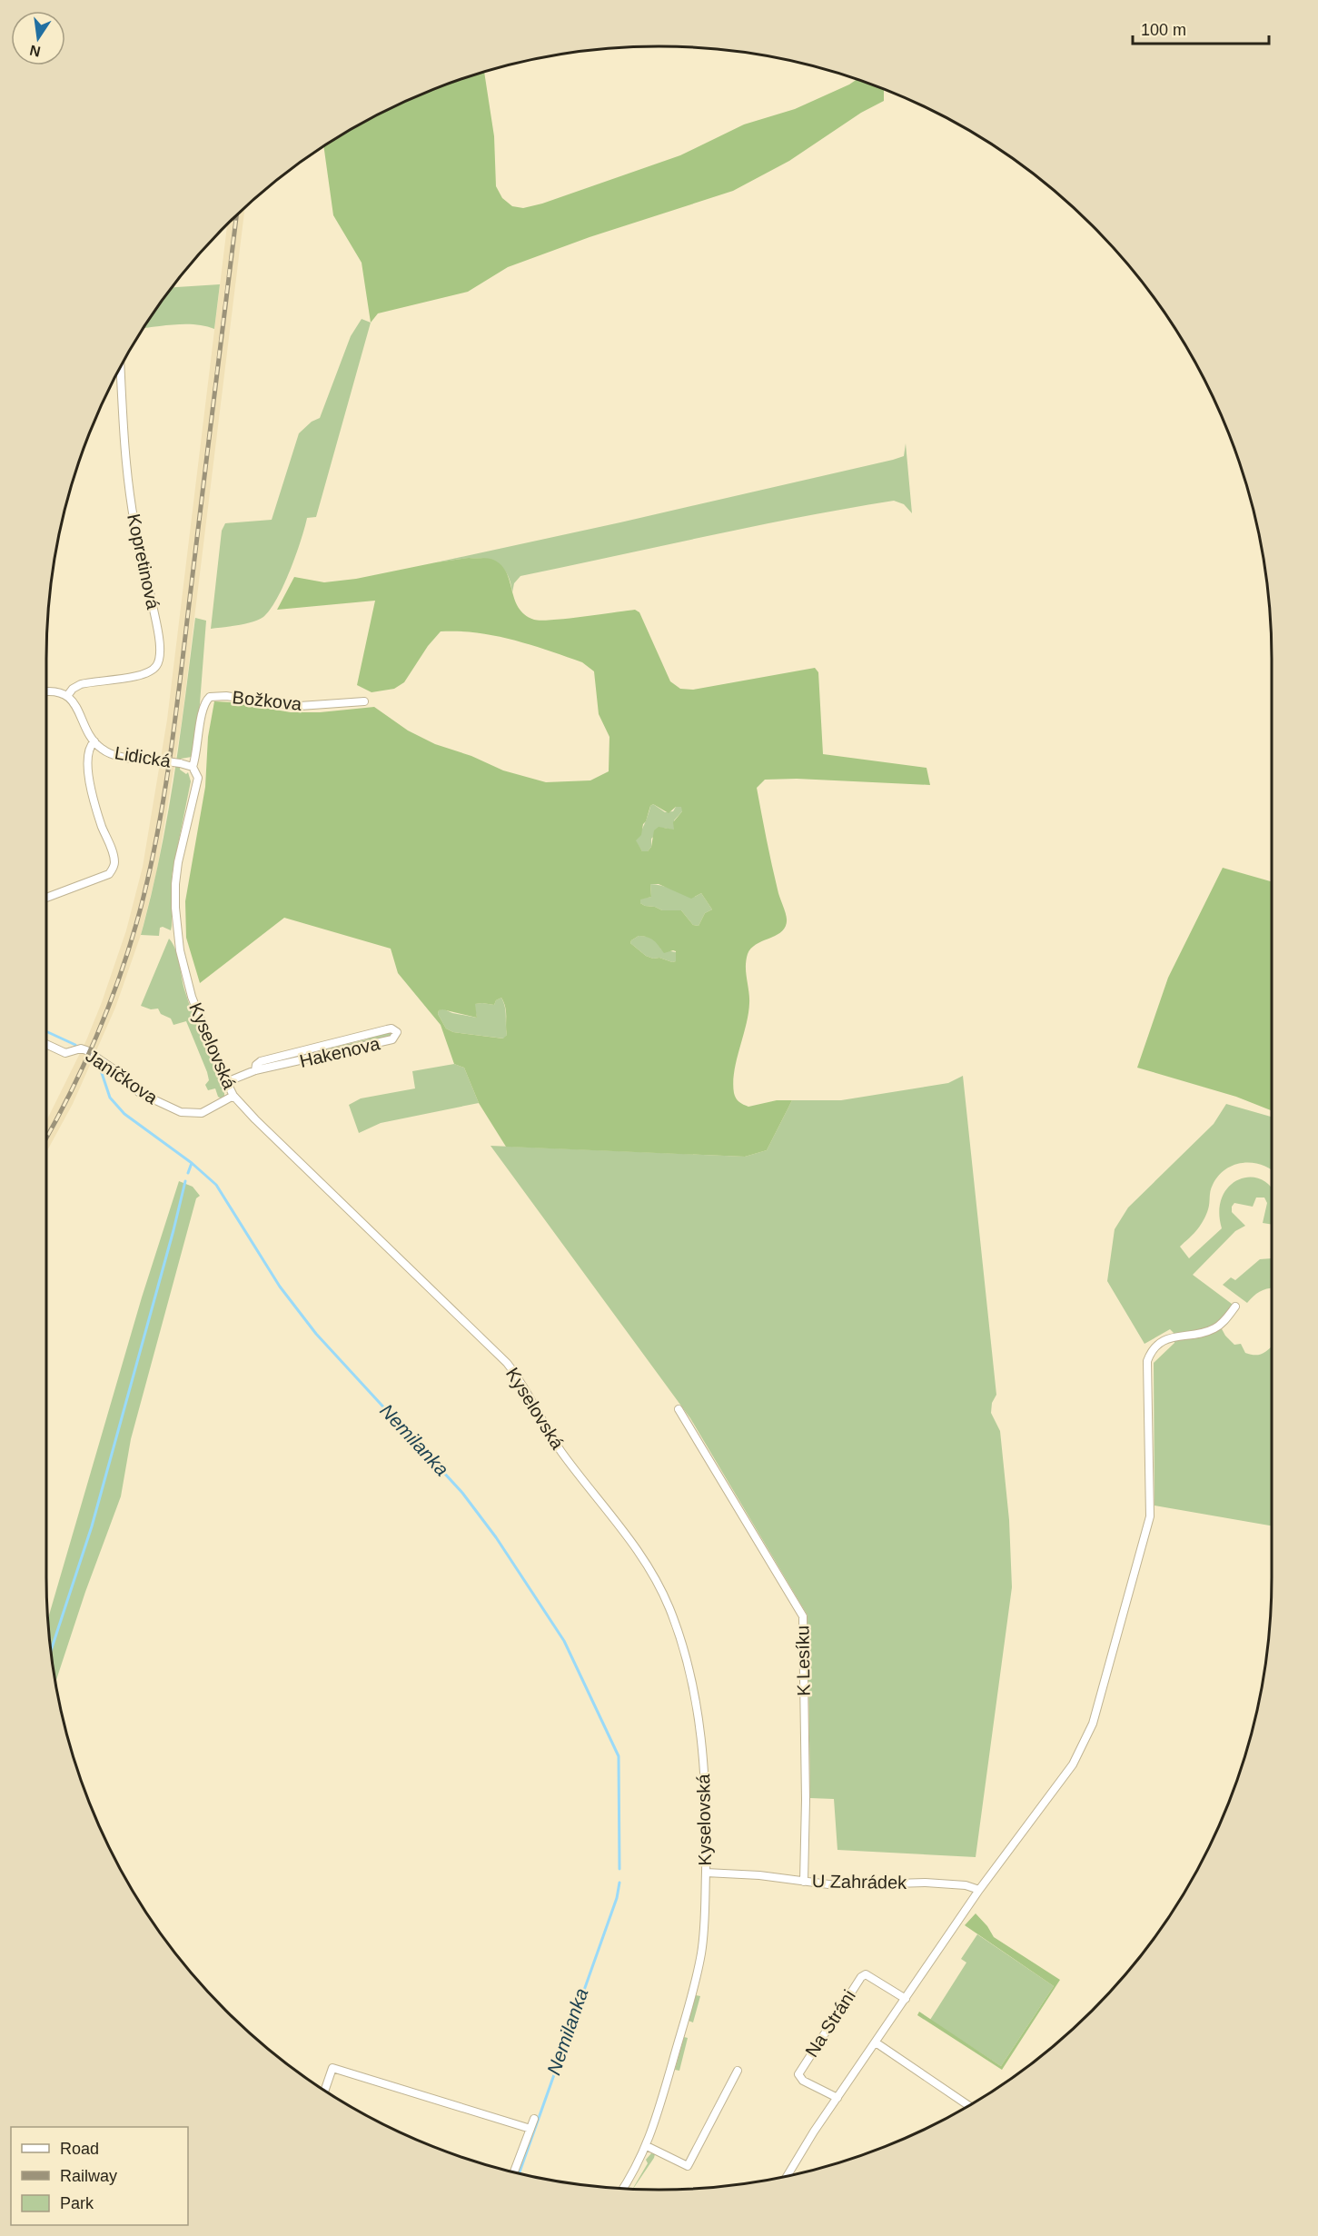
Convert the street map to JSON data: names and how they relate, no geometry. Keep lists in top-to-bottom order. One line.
{"streets":{"street":["Kopretinová","Božkova","Lidická","Kyselovská","Hakenova","Janíčkova","K Lesíku","U Zahrádek","Na Stráni"]},"crossings":[["Kopretinová","Lidická"],["Božkova","Lidická"],["Božkova","Kyselovská"],["Lidická","Kyselovská"],["Kyselovská","Janíčkova"],["Kyselovská","U Zahrádek"],["K Lesíku","U Zahrádek"]],"water":["Nemilanka"],"legend":["Road","Railway","Park"],"scale_bar":"100 m","north":"bottom"}
